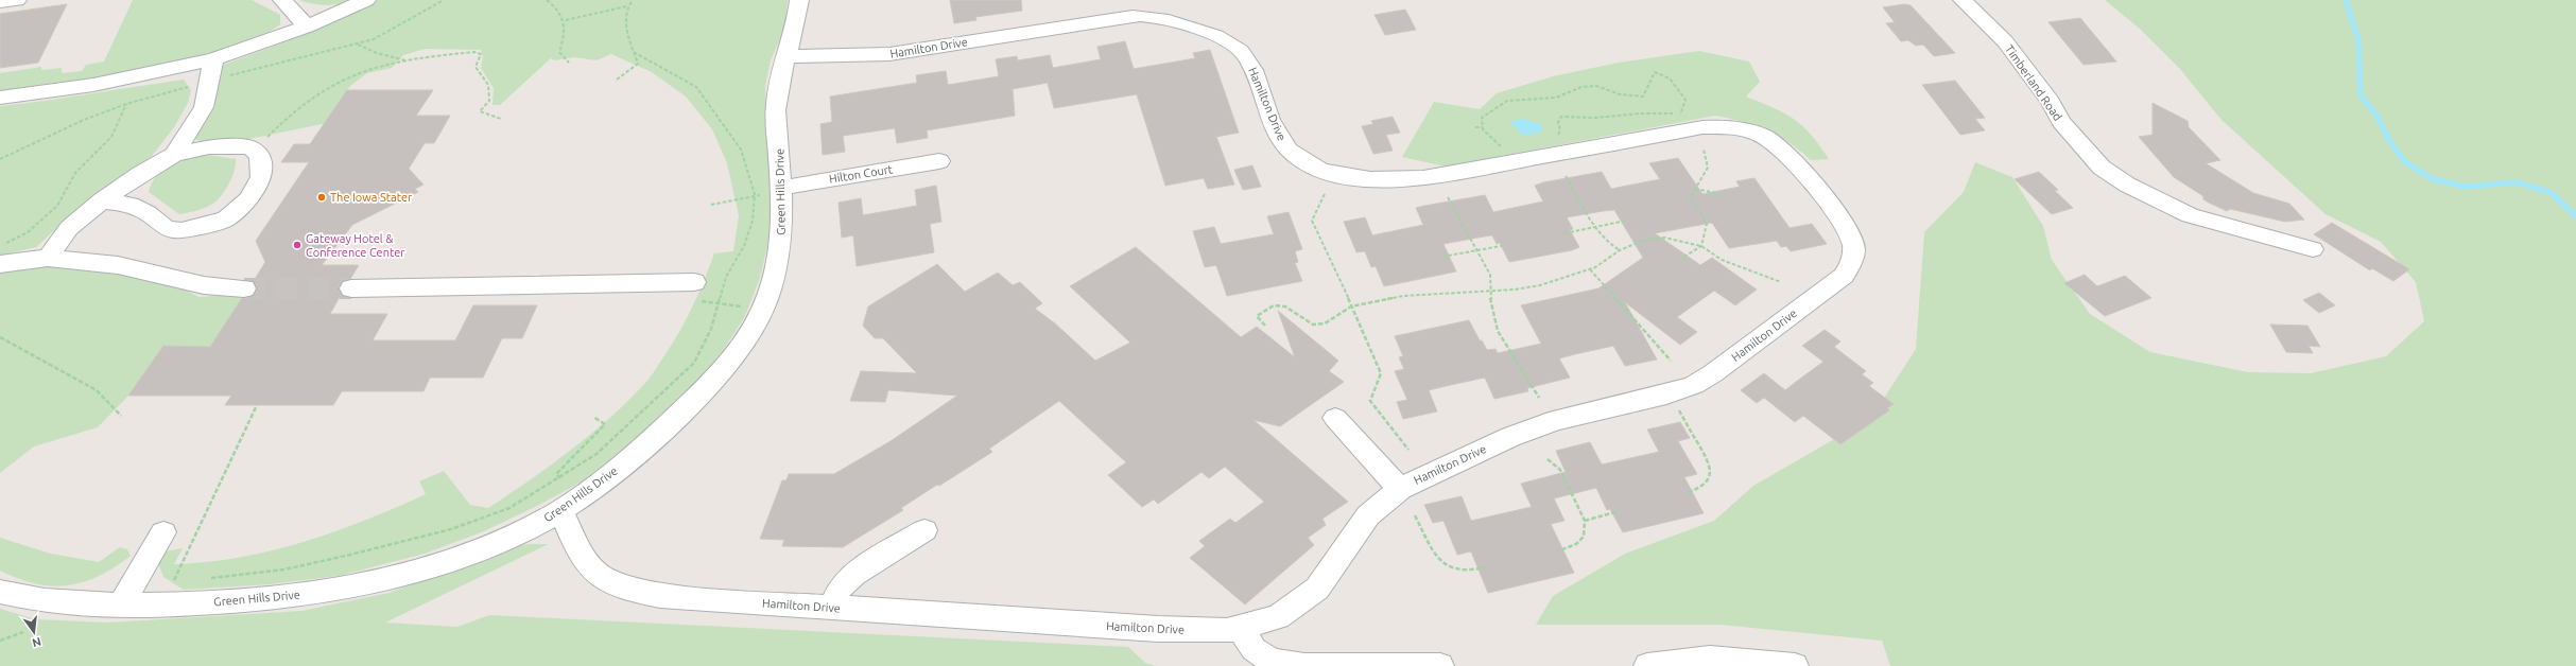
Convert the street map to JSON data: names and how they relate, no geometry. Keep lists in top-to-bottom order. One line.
{"streets":{"street":["Hamilton Drive","Timberland Road","Hilton Court","Green Hills Drive"]},"crossings":[["Hamilton Drive","Green Hills Drive"],["Hilton Court","Green Hills Drive"]],"places":["The Iowa Stater","Gateway Hotel & Conference Center"],"north":"bottom"}
